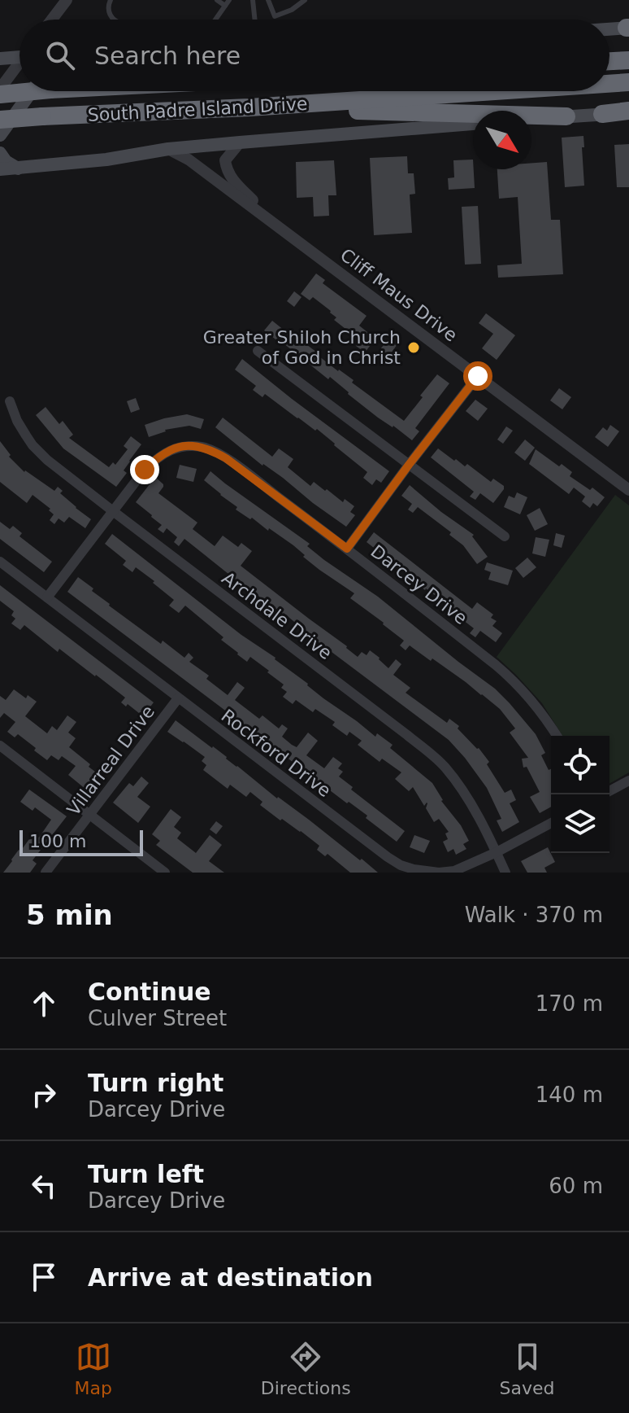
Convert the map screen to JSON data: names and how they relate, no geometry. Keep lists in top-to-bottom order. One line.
{"streets":{"highway":["South Padre Island Drive"],"street":["Cliff Maus Drive","Darcey Drive","Archdale Drive","Rockford Drive","Villarreal Drive"]},"crossings":[["Darcey Drive","Archdale Drive"],["Darcey Drive","Rockford Drive"],["Archdale Drive","Rockford Drive"],["Rockford Drive","Villarreal Drive"]],"places":["Greater Shiloh Church of God in Christ"],"scale_bar":"100 m","north":"bottom right","page":{"search":"Search here","scale":"100 m","heading":["5 min","Walk · 370 m"],"list":[["Continue","Culver Street","170 m"],["Turn right","Darcey Drive","140 m"],["Turn left","Darcey Drive","60 m"],"Arrive at destination"],"nav":["Map","Directions","Saved"]}}
